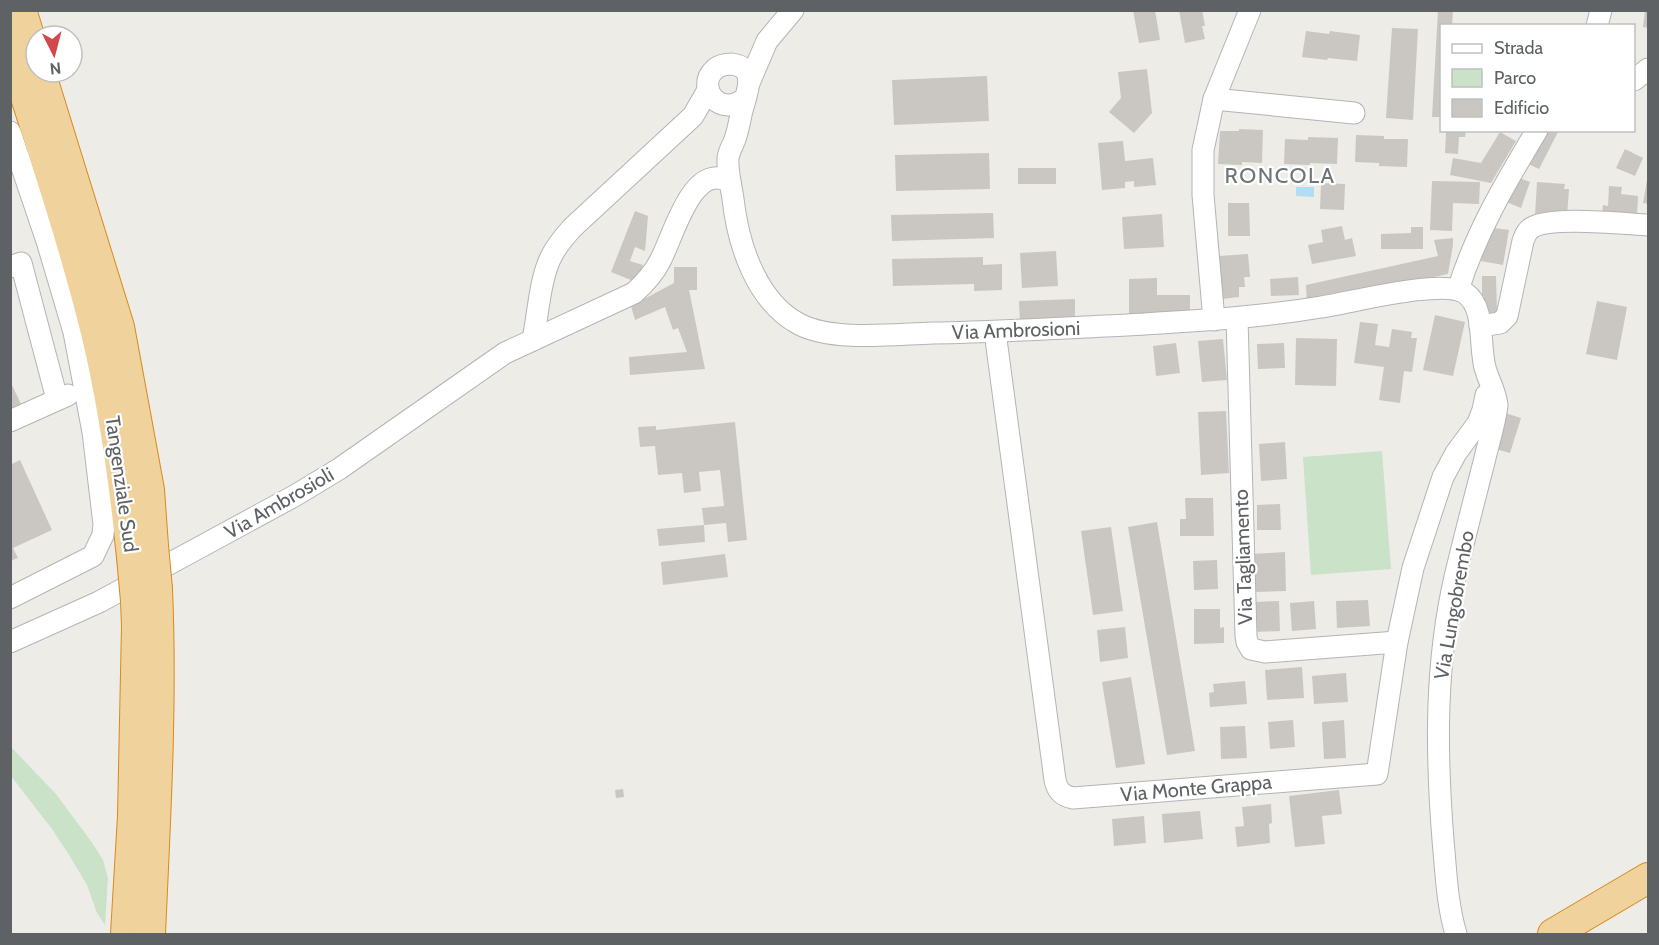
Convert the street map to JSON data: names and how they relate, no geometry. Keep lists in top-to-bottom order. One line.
{"streets":{"highway":["Tangenziale Sud"],"street":["Via Ambrosioni","Via Ambrosioli","Via Tagliamento","Via Lungobrembo","Via Monte Grappa"]},"crossings":[["Via Ambrosioni","Via Tagliamento"],["Via Ambrosioni","Via Lungobrembo"],["Via Ambrosioni","Via Monte Grappa"],["Via Tagliamento","Via Monte Grappa"],["Via Lungobrembo","Via Monte Grappa"]],"districts":["RONCOLA"],"legend":["Strada","Parco","Edificio"],"north":"bottom"}
